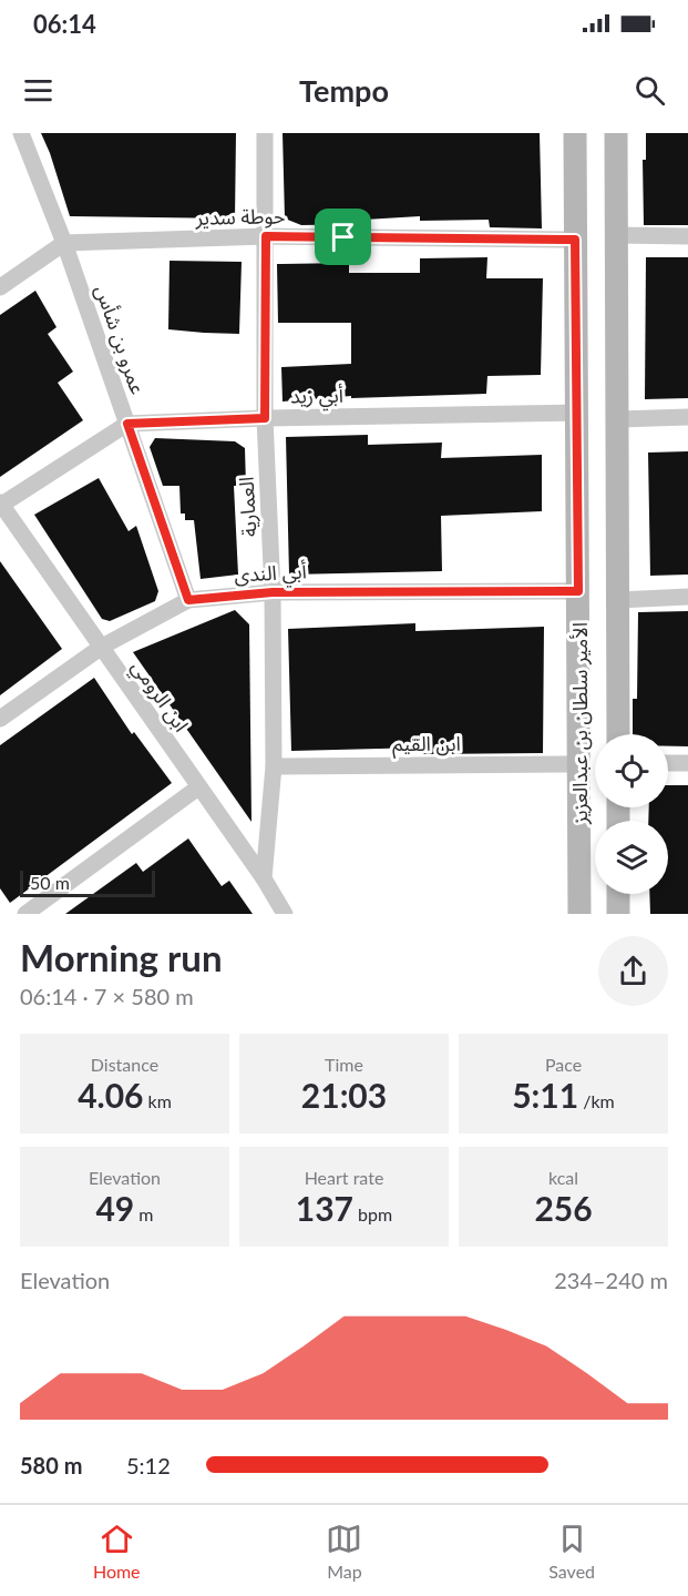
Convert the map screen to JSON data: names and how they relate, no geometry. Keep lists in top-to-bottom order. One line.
{"streets":{"street":["حوطة سدير","عمرو بن شأس","أبي زيد","العمارية","أبي الندى","ابن الرومي","الأمير سلطان بن عبدالعزيز","ابن القيم"]},"crossings":[["حوطة سدير","عمرو بن شأس"],["حوطة سدير","العمارية"],["حوطة سدير","الأمير سلطان بن عبدالعزيز"],["عمرو بن شأس","أبي زيد"],["عمرو بن شأس","أبي الندى"],["أبي زيد","العمارية"],["أبي زيد","الأمير سلطان بن عبدالعزيز"],["العمارية","أبي الندى"],["العمارية","ابن الرومي"],["العمارية","ابن القيم"],["أبي الندى","ابن الرومي"],["أبي الندى","الأمير سلطان بن عبدالعزيز"],["الأمير سلطان بن عبدالعزيز","ابن القيم"]],"scale_bar":"50 m","page":{"status":"06:14","header":"Tempo","scale":"50 m","heading":["Morning run","06:14 · 7 × 580 m"],"stats":[["Distance","4.06 km"],["Time","21:03"],["Pace","5:11 /km"],["Elevation","49 m"],["Heart rate","137 bpm"],["kcal","256"]],"chart":["Elevation","234–240 m"],"list":[{"name":"580 m","note":"5:12"}],"tabs":["Home","Map","Saved"]}}
